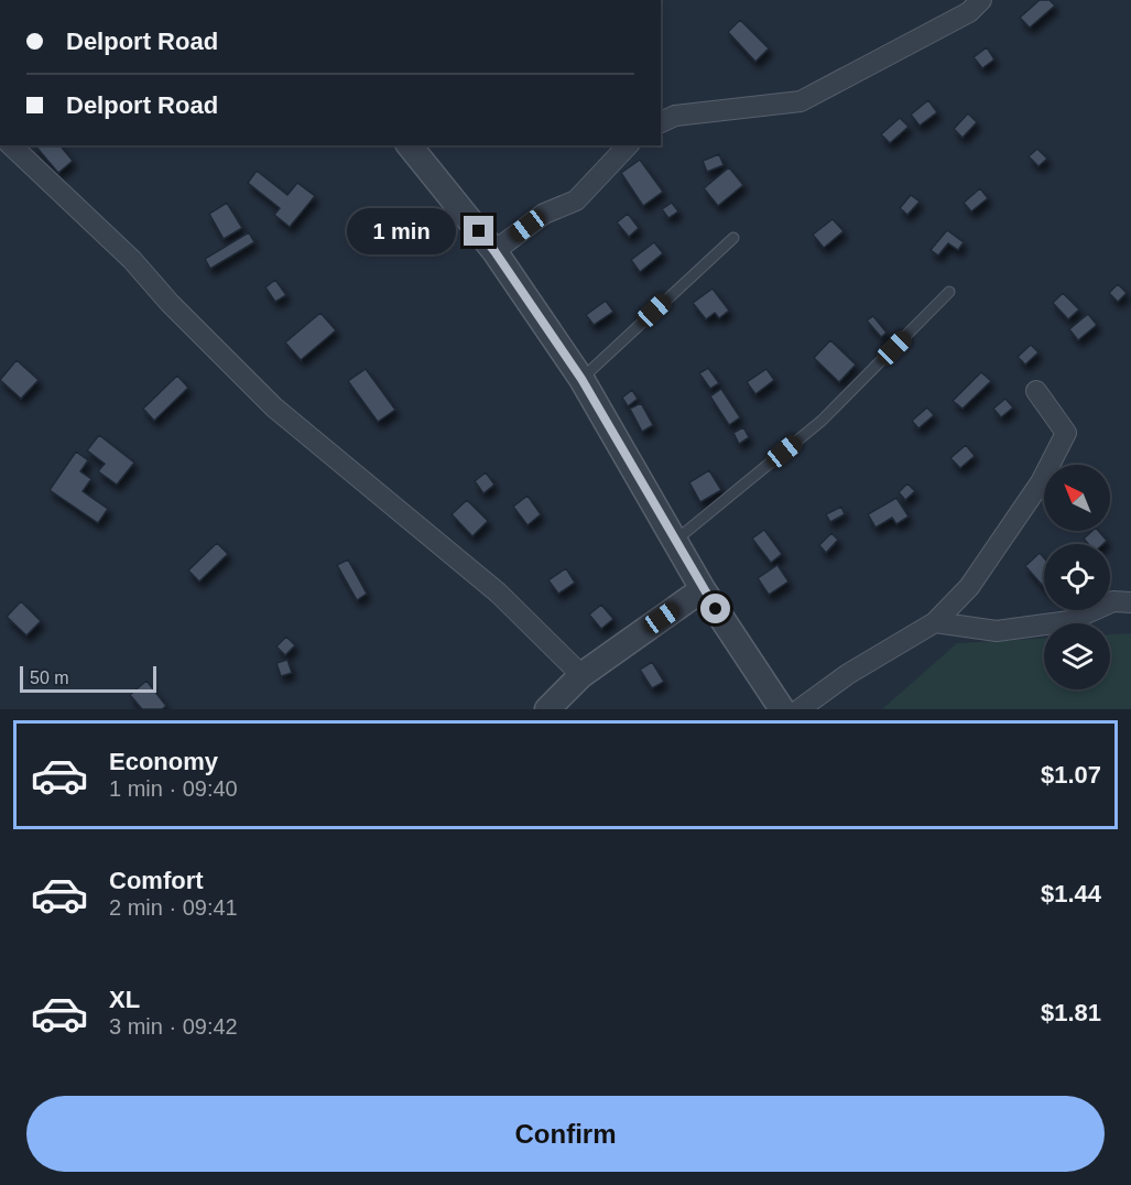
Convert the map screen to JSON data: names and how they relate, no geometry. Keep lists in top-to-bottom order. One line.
{"scale_bar":"50 m","north":"top left","page":{"banner":["Delport Road","Delport Road"],"bubble":"1 min","scale":"50 m","list":[{"name":"Economy","note":"1 min · 09:40","value":"$1.07"},{"name":"Comfort","note":"2 min · 09:41","value":"$1.44"},{"name":"XL","note":"3 min · 09:42","value":"$1.81"}],"buttons":"Confirm"}}
